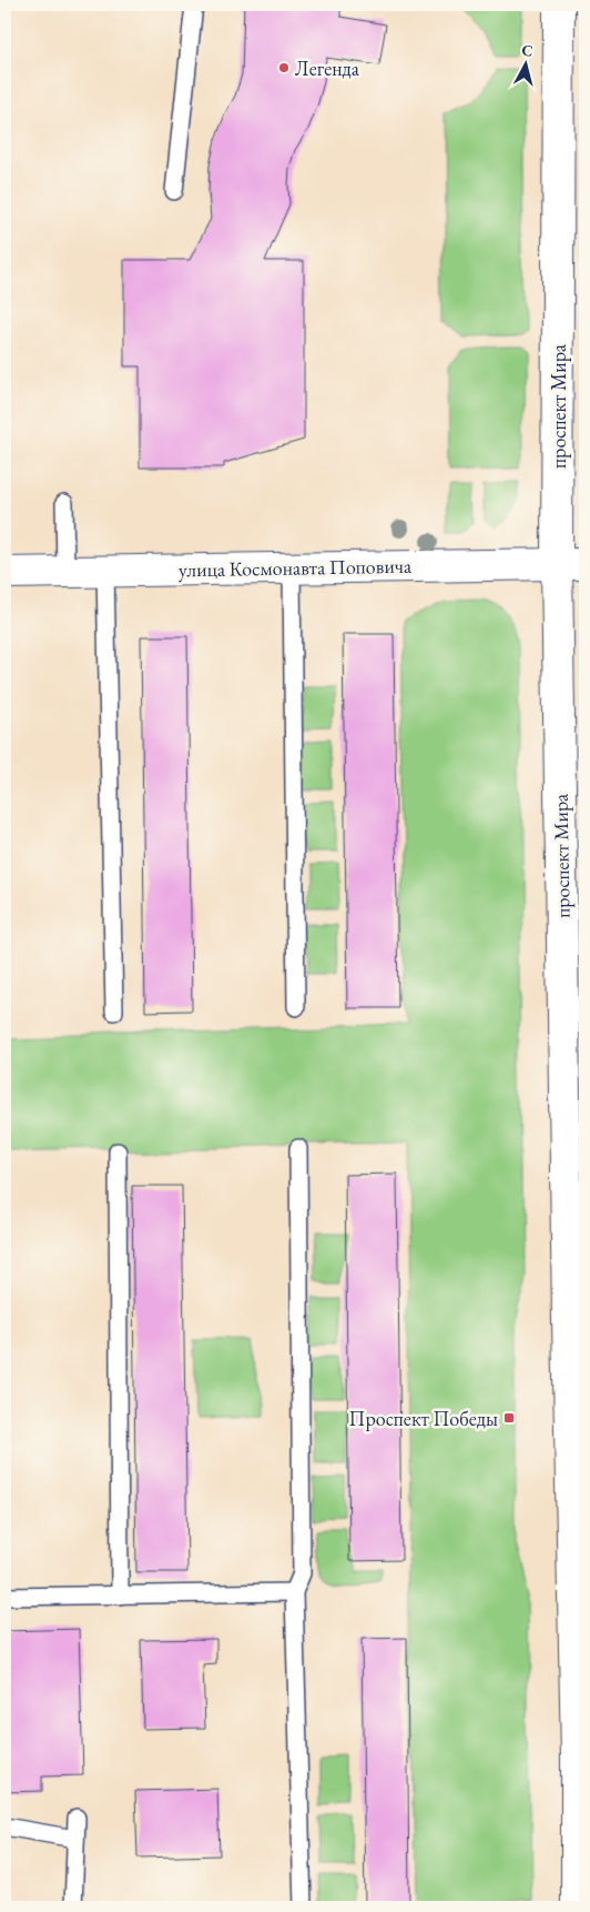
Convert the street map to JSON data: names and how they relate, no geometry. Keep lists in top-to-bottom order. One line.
{"streets":{"main road":["проспект Мира","улица Космонавта Поповича"]},"crossings":[["проспект Мира","улица Космонавта Поповича"]],"places":{"other":["Легенда"],"transit":["Проспект Победы"]},"north":"top"}
